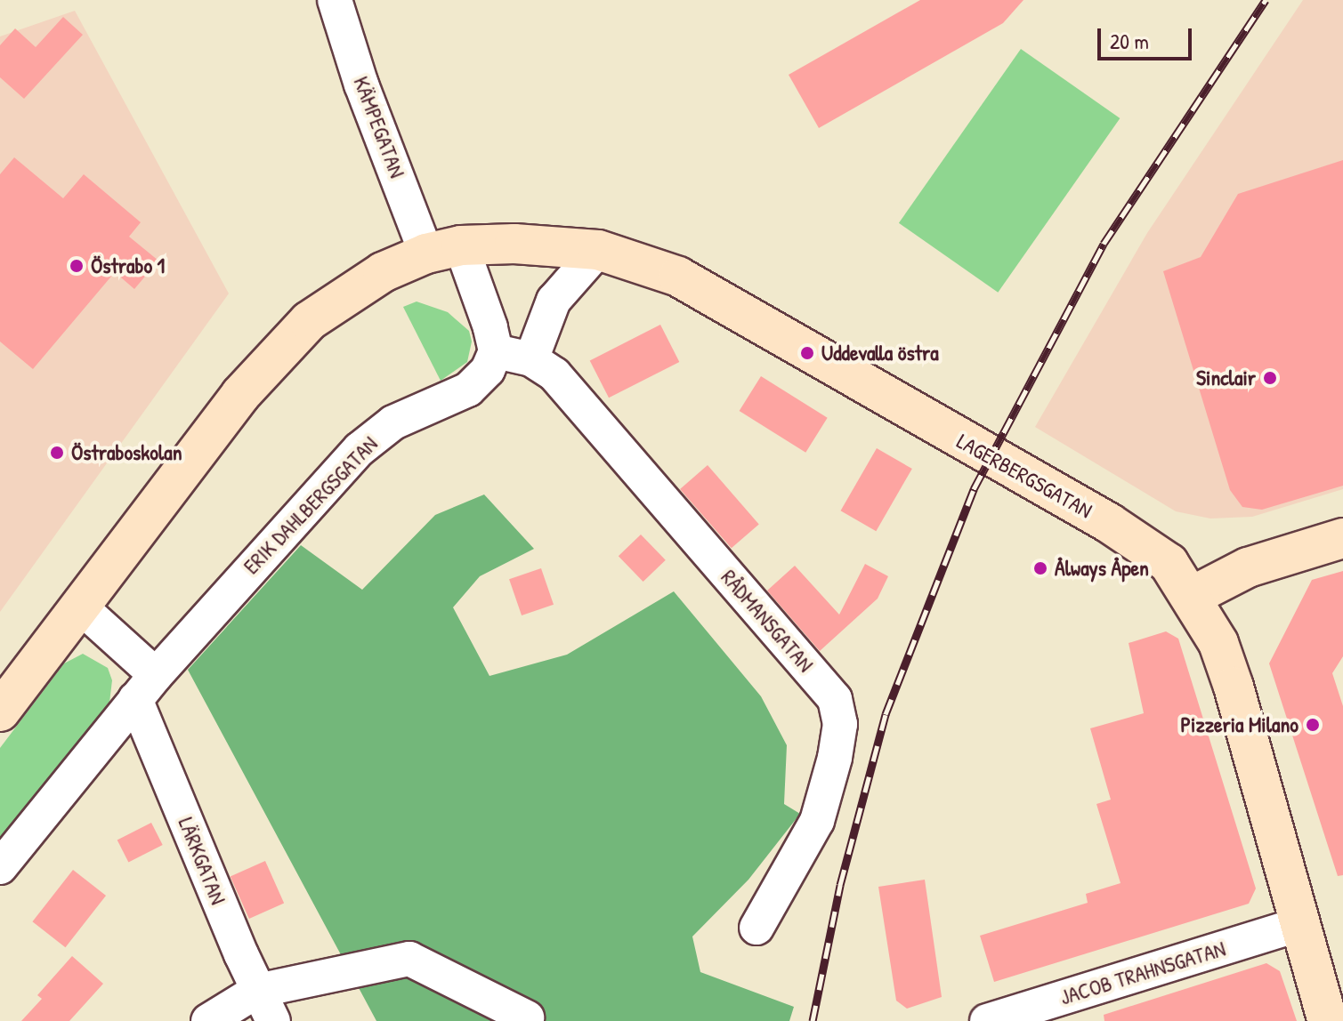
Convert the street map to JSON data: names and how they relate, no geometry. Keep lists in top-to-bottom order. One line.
{"streets":{"street":["KÄMPEGATAN","LAGERBERGSGATAN","ERIK DAHLBERGSGATAN","RÅDMANSGATAN","LÄRKGATAN","JACOB TRAHNSGATAN"]},"crossings":[["KÄMPEGATAN","LAGERBERGSGATAN"],["LAGERBERGSGATAN","JACOB TRAHNSGATAN"],["ERIK DAHLBERGSGATAN","RÅDMANSGATAN"],["ERIK DAHLBERGSGATAN","LÄRKGATAN"]],"places":["Östrabo 1","Uddevalla östra","Sinclair","Östraboskolan","Ålways Åpen","Pizzeria Milano"],"scale_bar":"20 m"}
